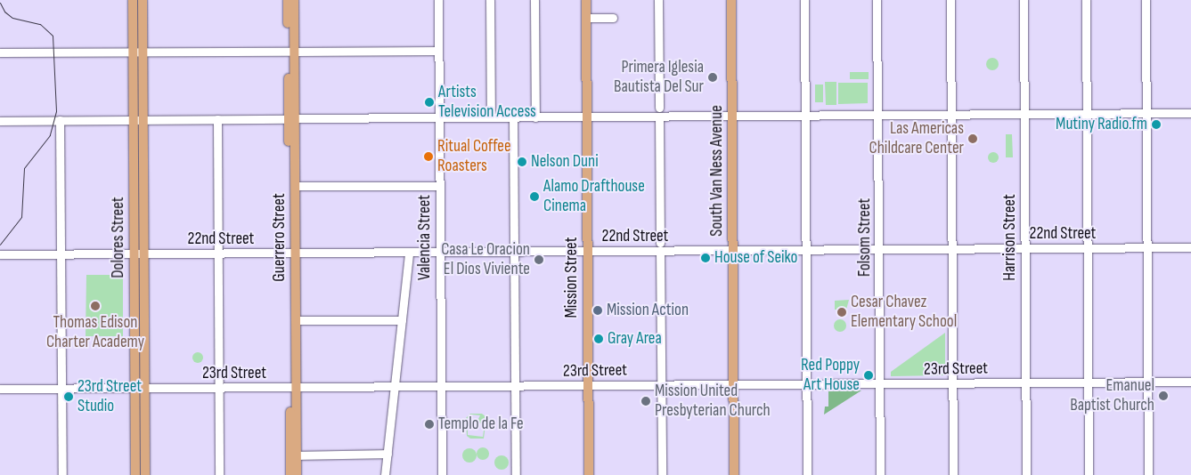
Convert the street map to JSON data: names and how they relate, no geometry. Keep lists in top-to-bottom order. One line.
{"streets":{"main road":["South Van Ness Avenue","Dolores Street","Guerrero Street","Mission Street"],"street":["22nd Street","Valencia Street","Folsom Street","Harrison Street","23rd Street"]},"crossings":[["South Van Ness Avenue","22nd Street"],["South Van Ness Avenue","23rd Street"],["22nd Street","Dolores Street"],["22nd Street","Guerrero Street"],["22nd Street","Valencia Street"],["22nd Street","Folsom Street"],["22nd Street","Harrison Street"],["22nd Street","Mission Street"],["Dolores Street","23rd Street"],["Guerrero Street","23rd Street"],["Valencia Street","23rd Street"],["Folsom Street","23rd Street"],["Harrison Street","23rd Street"],["Mission Street","23rd Street"]],"places":["Primera Iglesia Bautista Del Sur","Artists Television Access","Mutiny Radio.fm","Las Americas Childcare Center","Ritual Coffee Roasters","Nelson Duni","Alamo Drafthouse Cinema","House of Seiko","Casa Le Oracion El Dios Viviente","Thomas Edison Charter Academy","Mission Action","Cesar Chavez Elementary School","Gray Area","Red Poppy Art House","Emanuel Baptist Church","23rd Street Studio","Mission United Presbyterian Church","Templo de la Fe"]}
